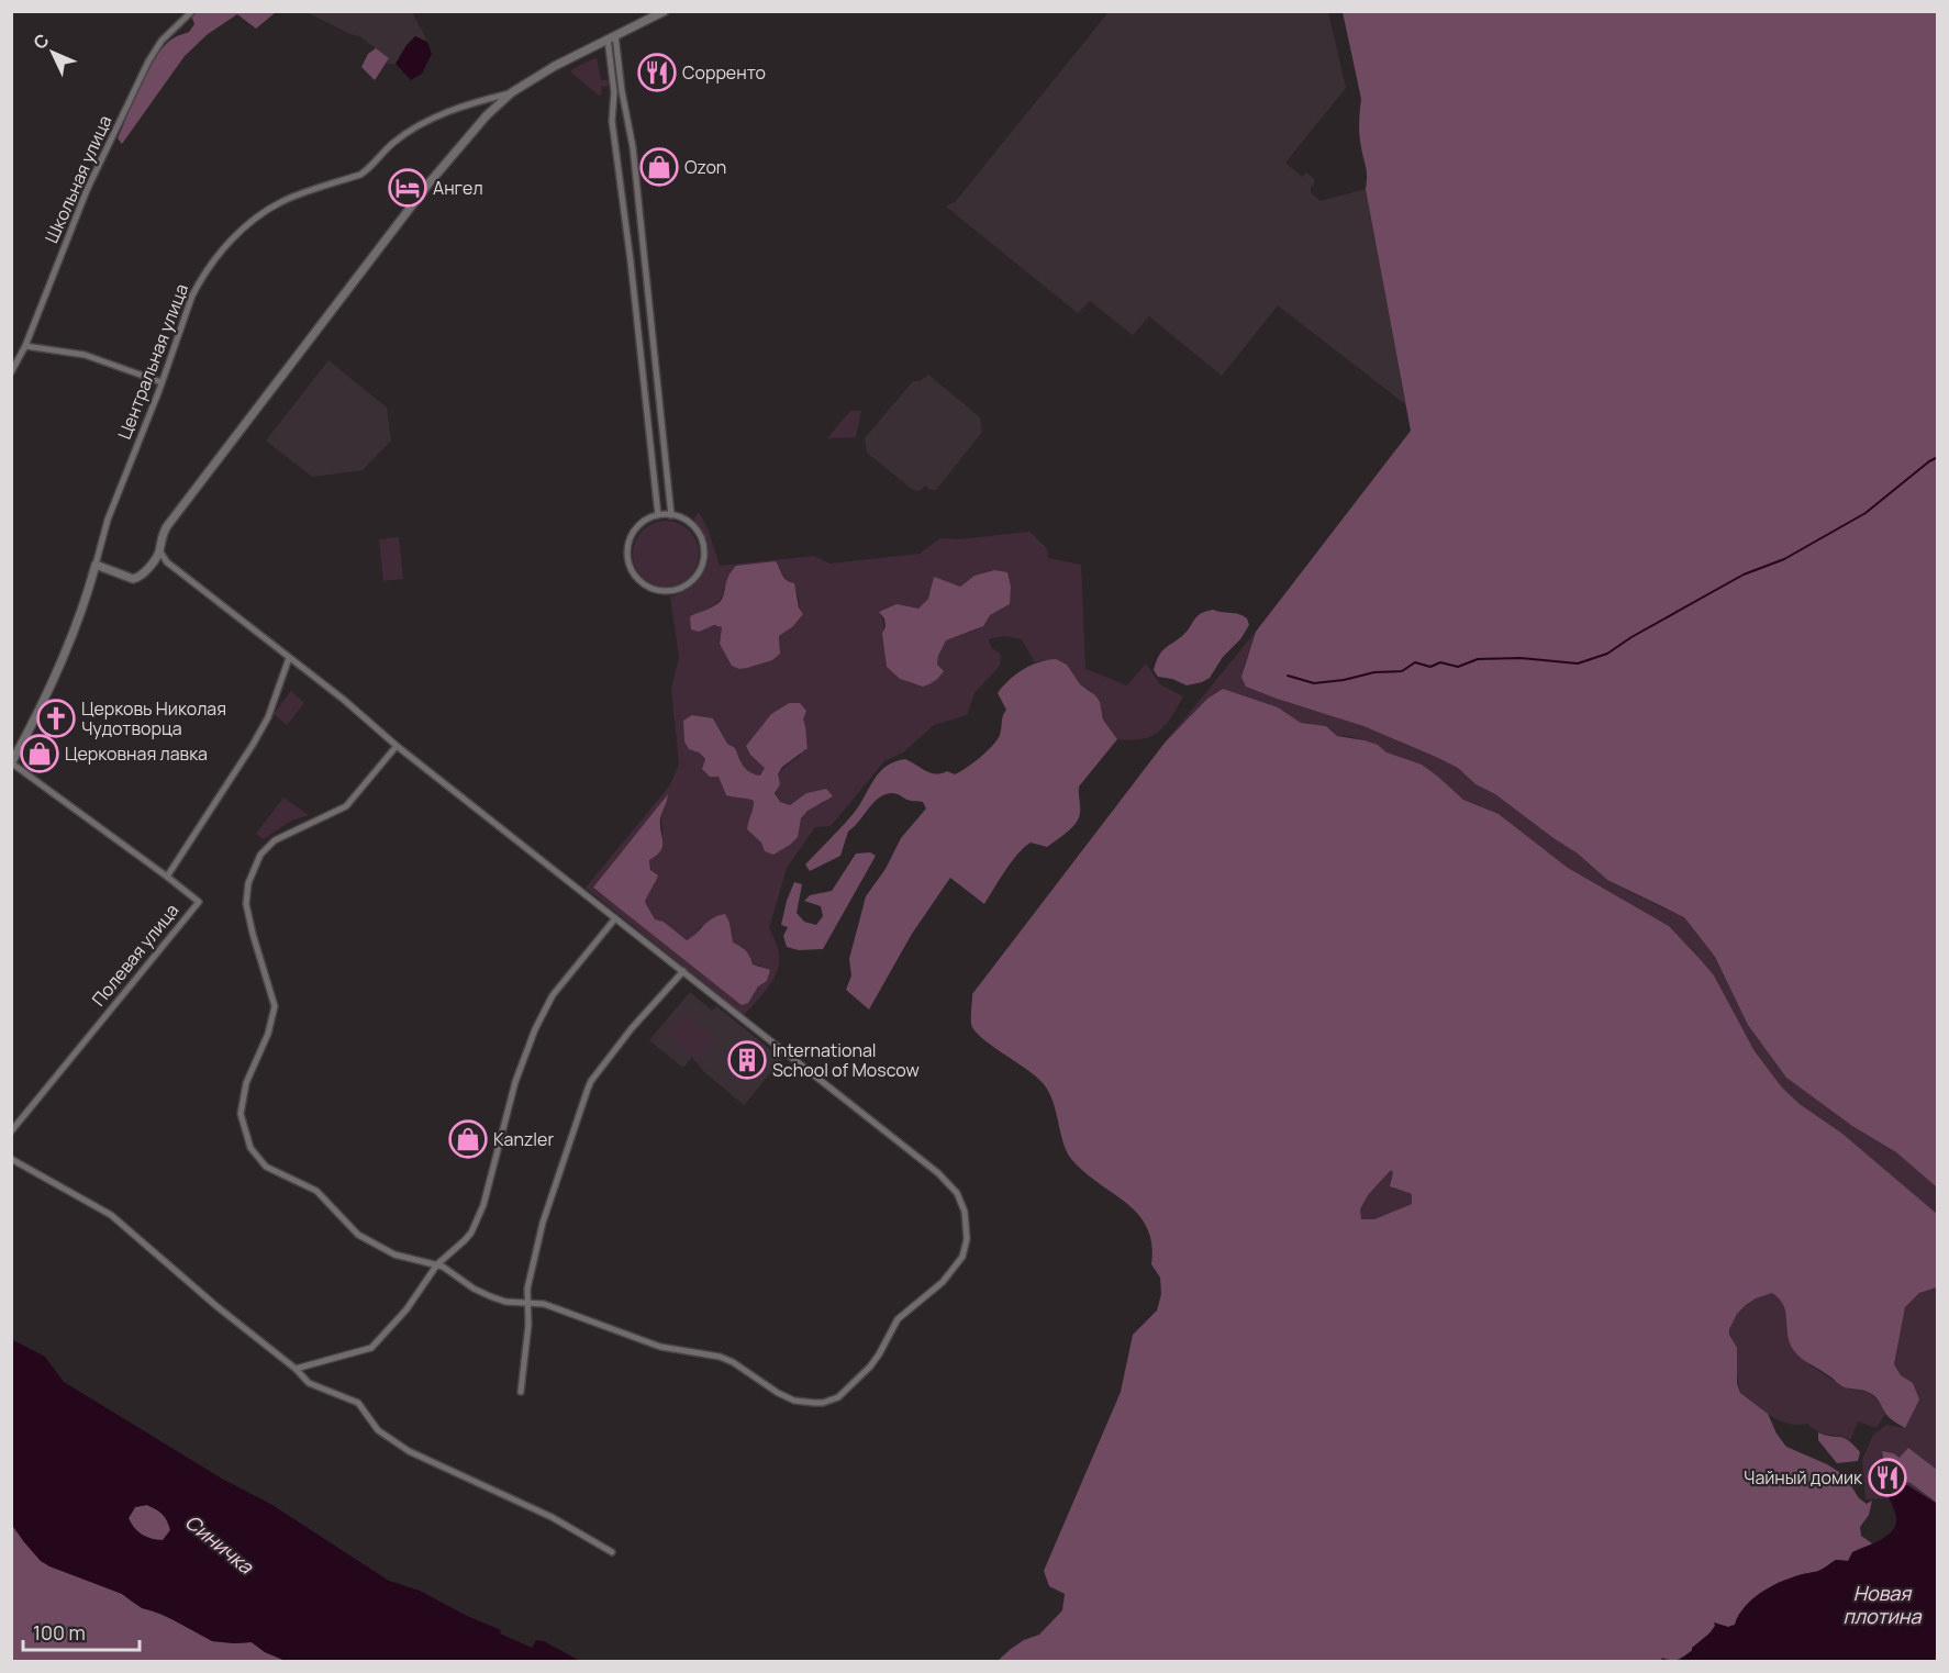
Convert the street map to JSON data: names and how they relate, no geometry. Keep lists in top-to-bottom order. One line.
{"streets":{"street":["Школьная улица","Центральная улица","Полевая улица"]},"water":["Синичка","Новая плотина"],"places":{"restaurant":["Сорренто","Чайный домик"],"shop":["Ozon","Церковная лавка","Kanzler"],"hotel":["Ангел"],"church":["Церковь Николая Чудотворца"],"building":["International School of Moscow"]},"scale_bar":"100 m","north":"top left"}
